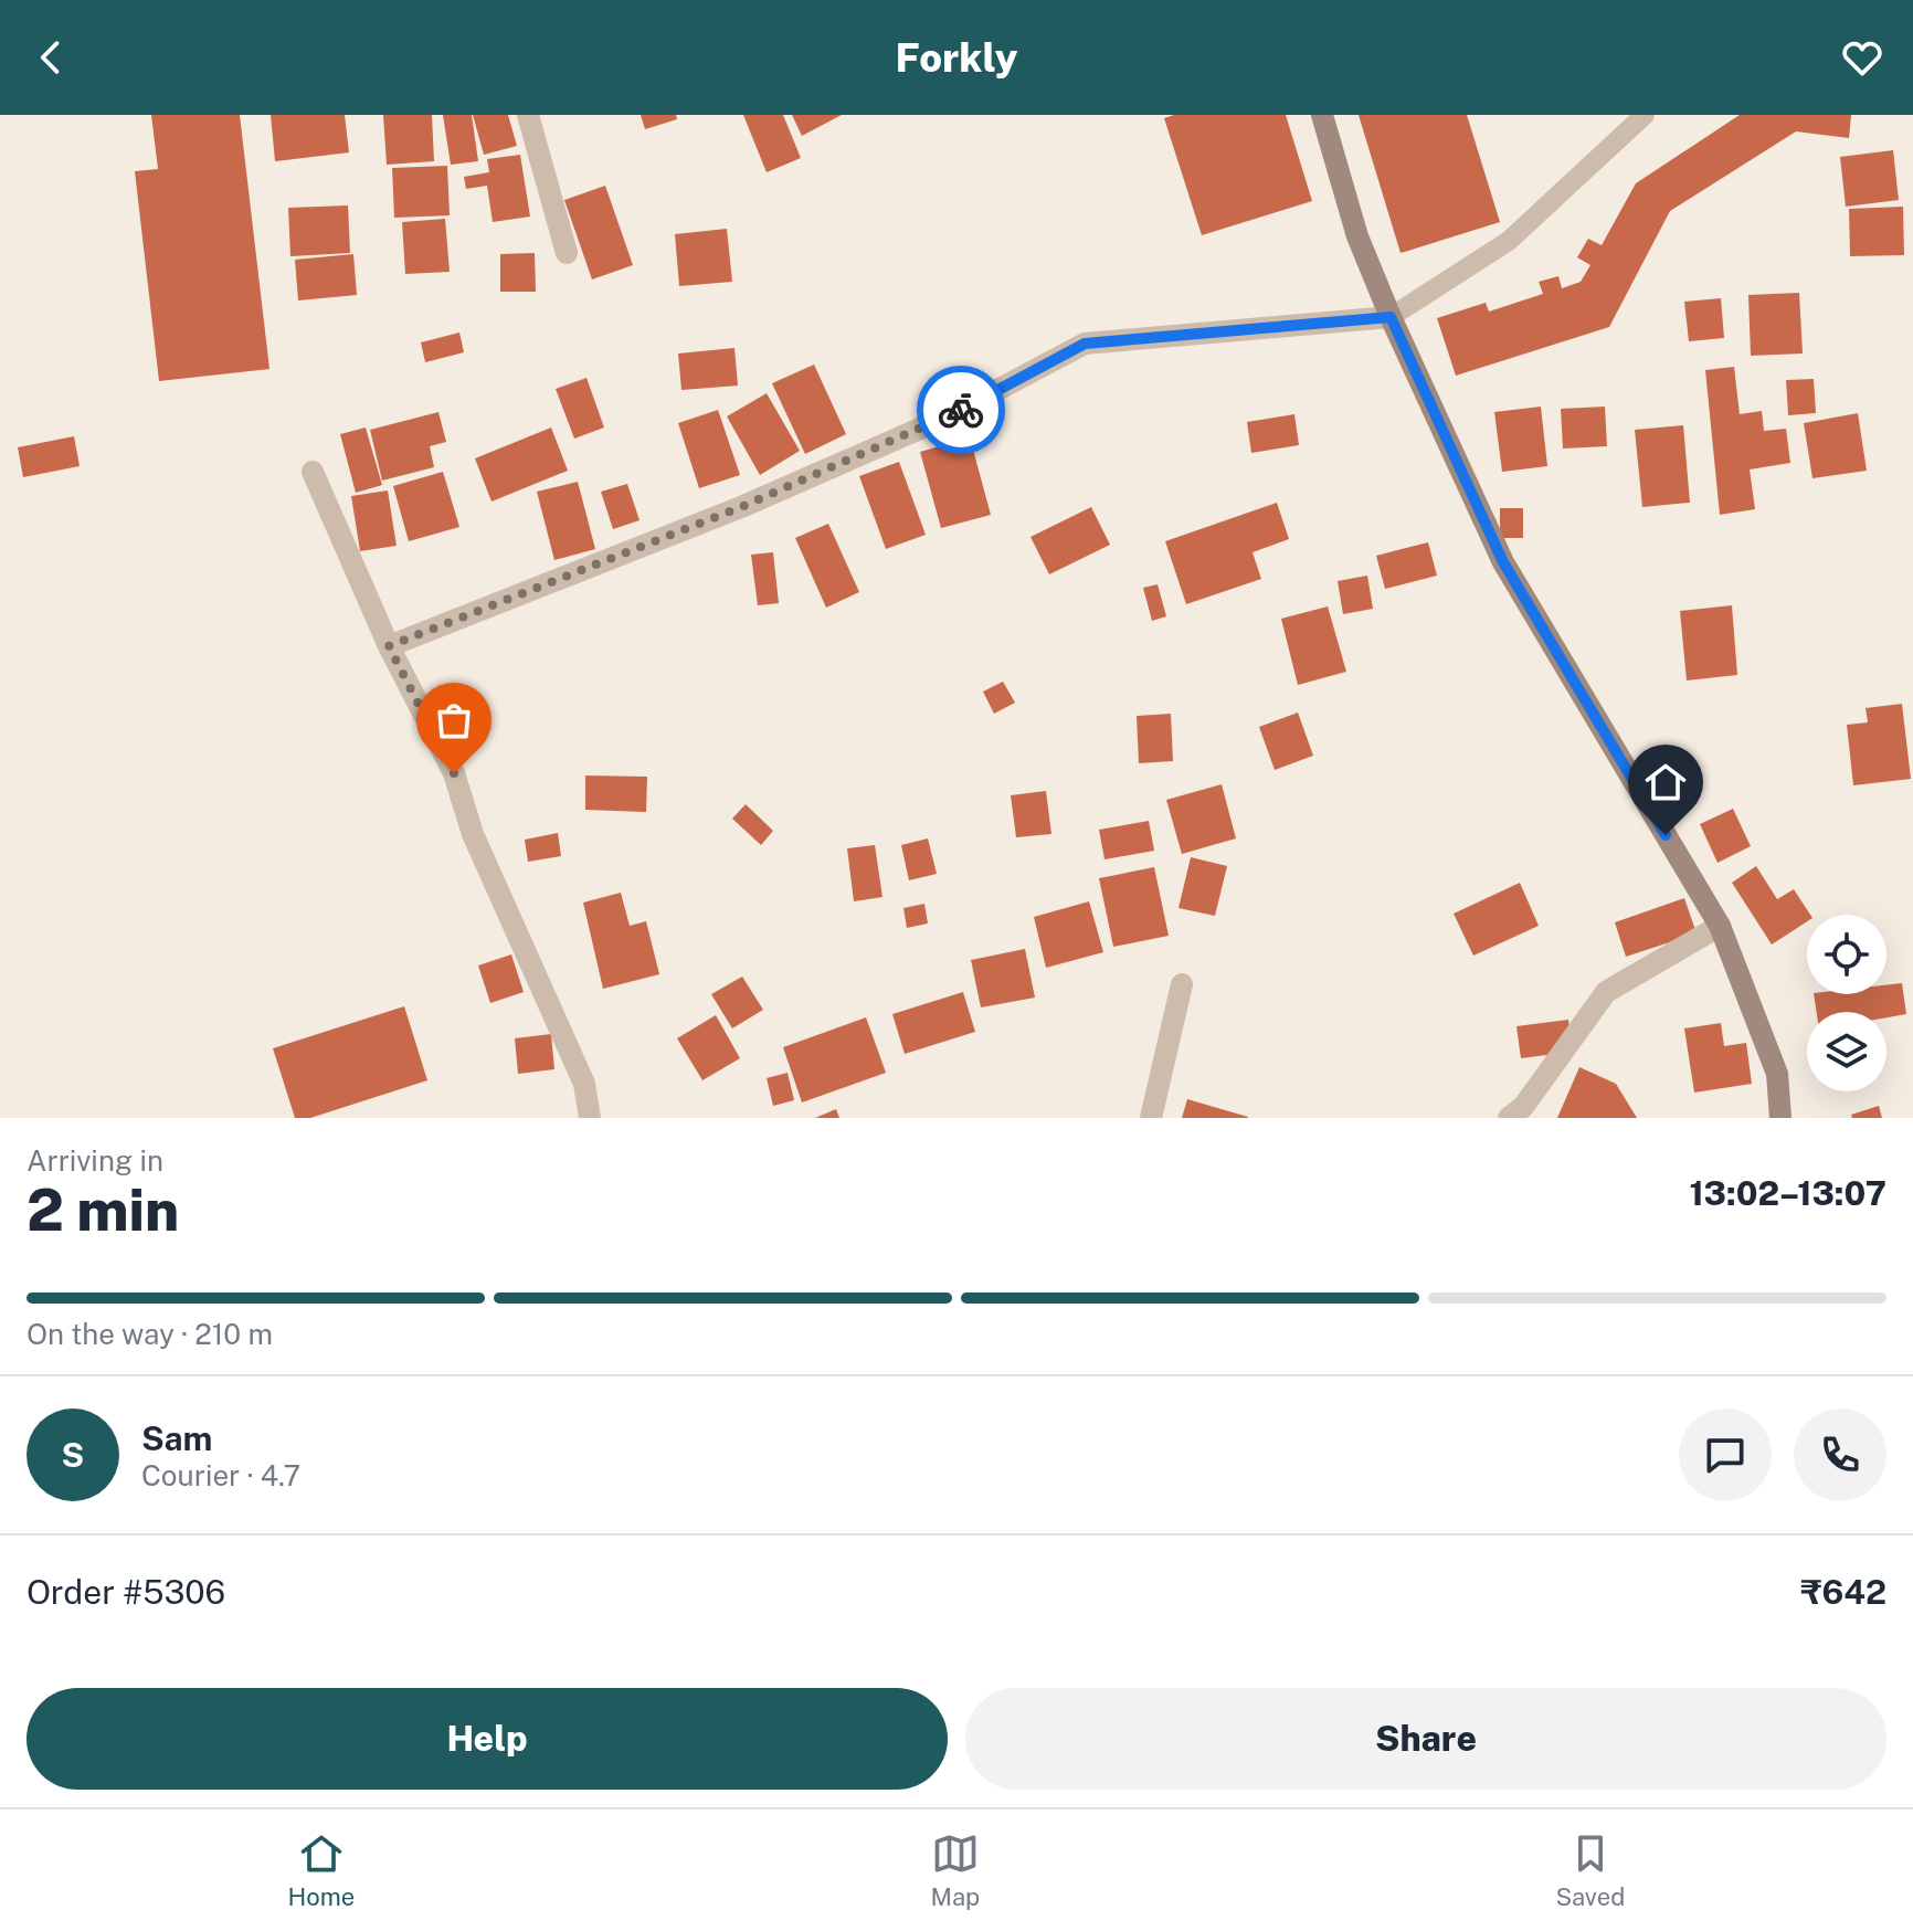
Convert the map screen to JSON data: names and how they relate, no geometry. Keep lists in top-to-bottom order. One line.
{"page":{"header":"Forkly","heading":["2 min","Arriving in","13:02–13:07"],"panel":["Sam","Courier · 4.7","Order #5306","₹642"],"bar":"On the way · 210 m","round":"S","buttons":["Help","Share"],"tabs":["Home","Map","Saved"]}}
